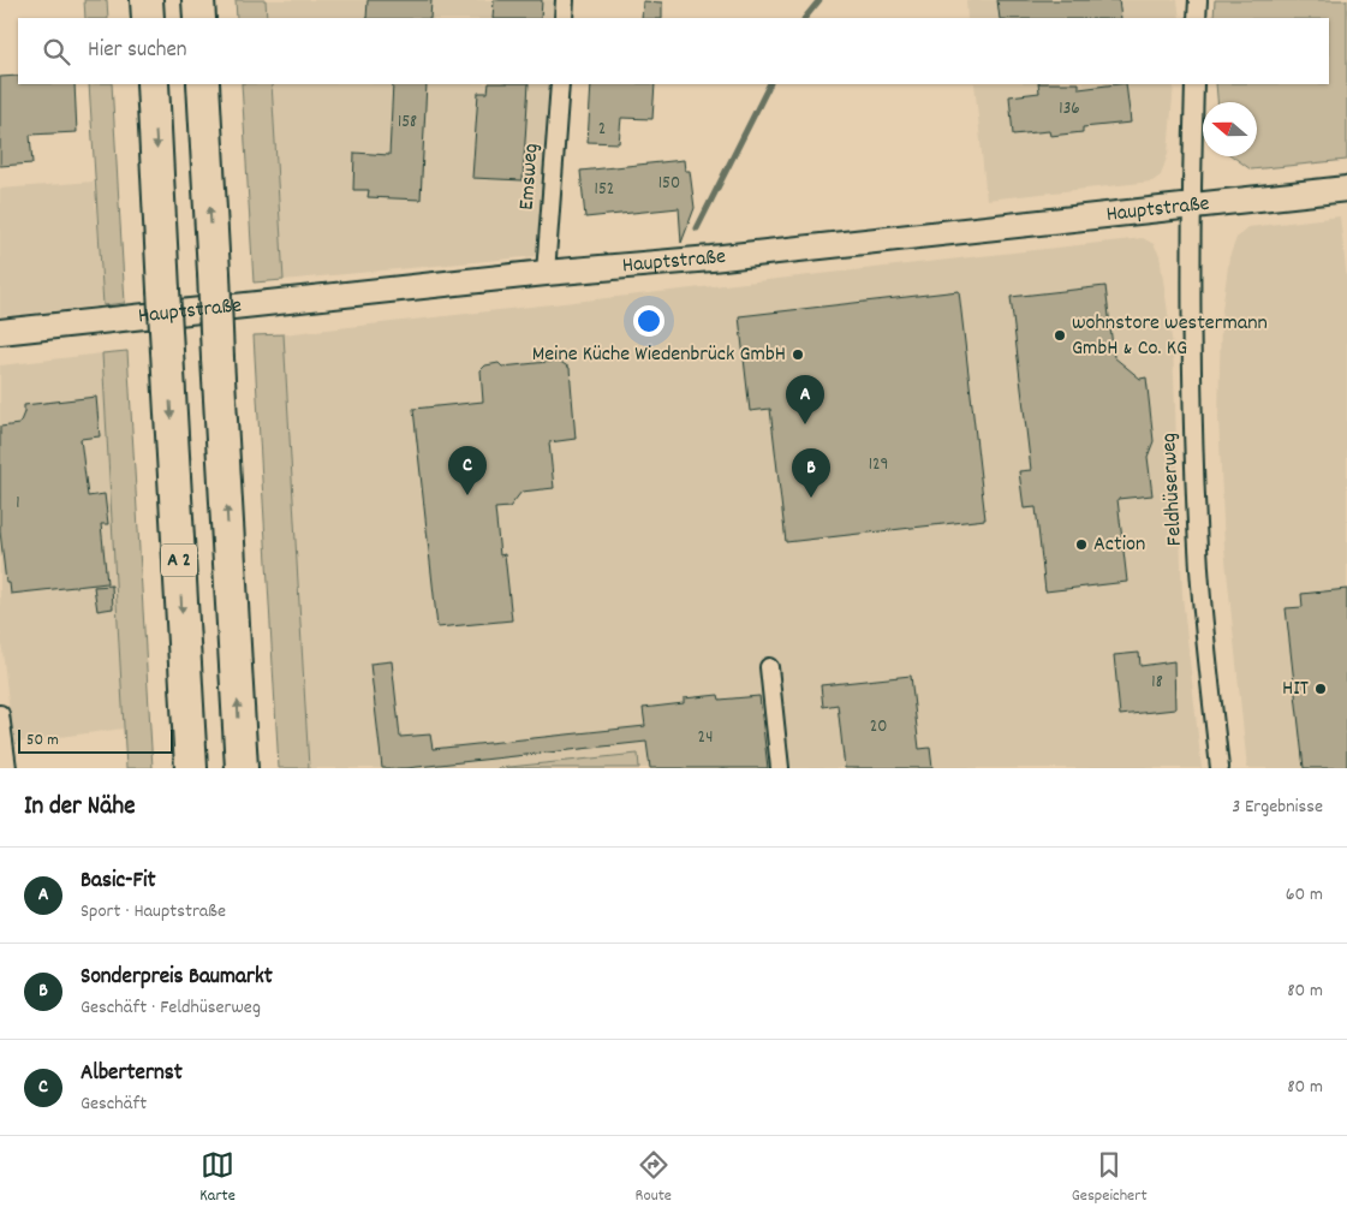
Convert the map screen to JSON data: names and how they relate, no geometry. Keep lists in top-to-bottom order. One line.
{"streets":{"highway":["A 2"],"street":["Emsweg","Hauptstraße","Feldhüserweg"]},"crossings":[["Emsweg","Hauptstraße"],["Hauptstraße","Feldhüserweg"]],"places":["wohnstore westermann GmbH & Co. KG","Meine Küche Wiedenbrück GmbH","Action","HIT"],"house_numbers":["136","158","2","150","152","129","1","18","20","24"],"scale_bar":"50 m","north":"left","page":{"search":"Hier suchen","pins":["A","C","B"],"scale":"50 m","heading":["In der Nähe","3 Ergebnisse"],"list":[{"mark":"A","name":"Basic-Fit","note":"Sport · Hauptstraße","value":"60 m"},{"mark":"B","name":"Sonderpreis Baumarkt","note":"Geschäft · Feldhüserweg","value":"80 m"},{"mark":"C","name":"Alberternst","note":"Geschäft","value":"80 m"}],"nav":["Karte","Route","Gespeichert"]}}
